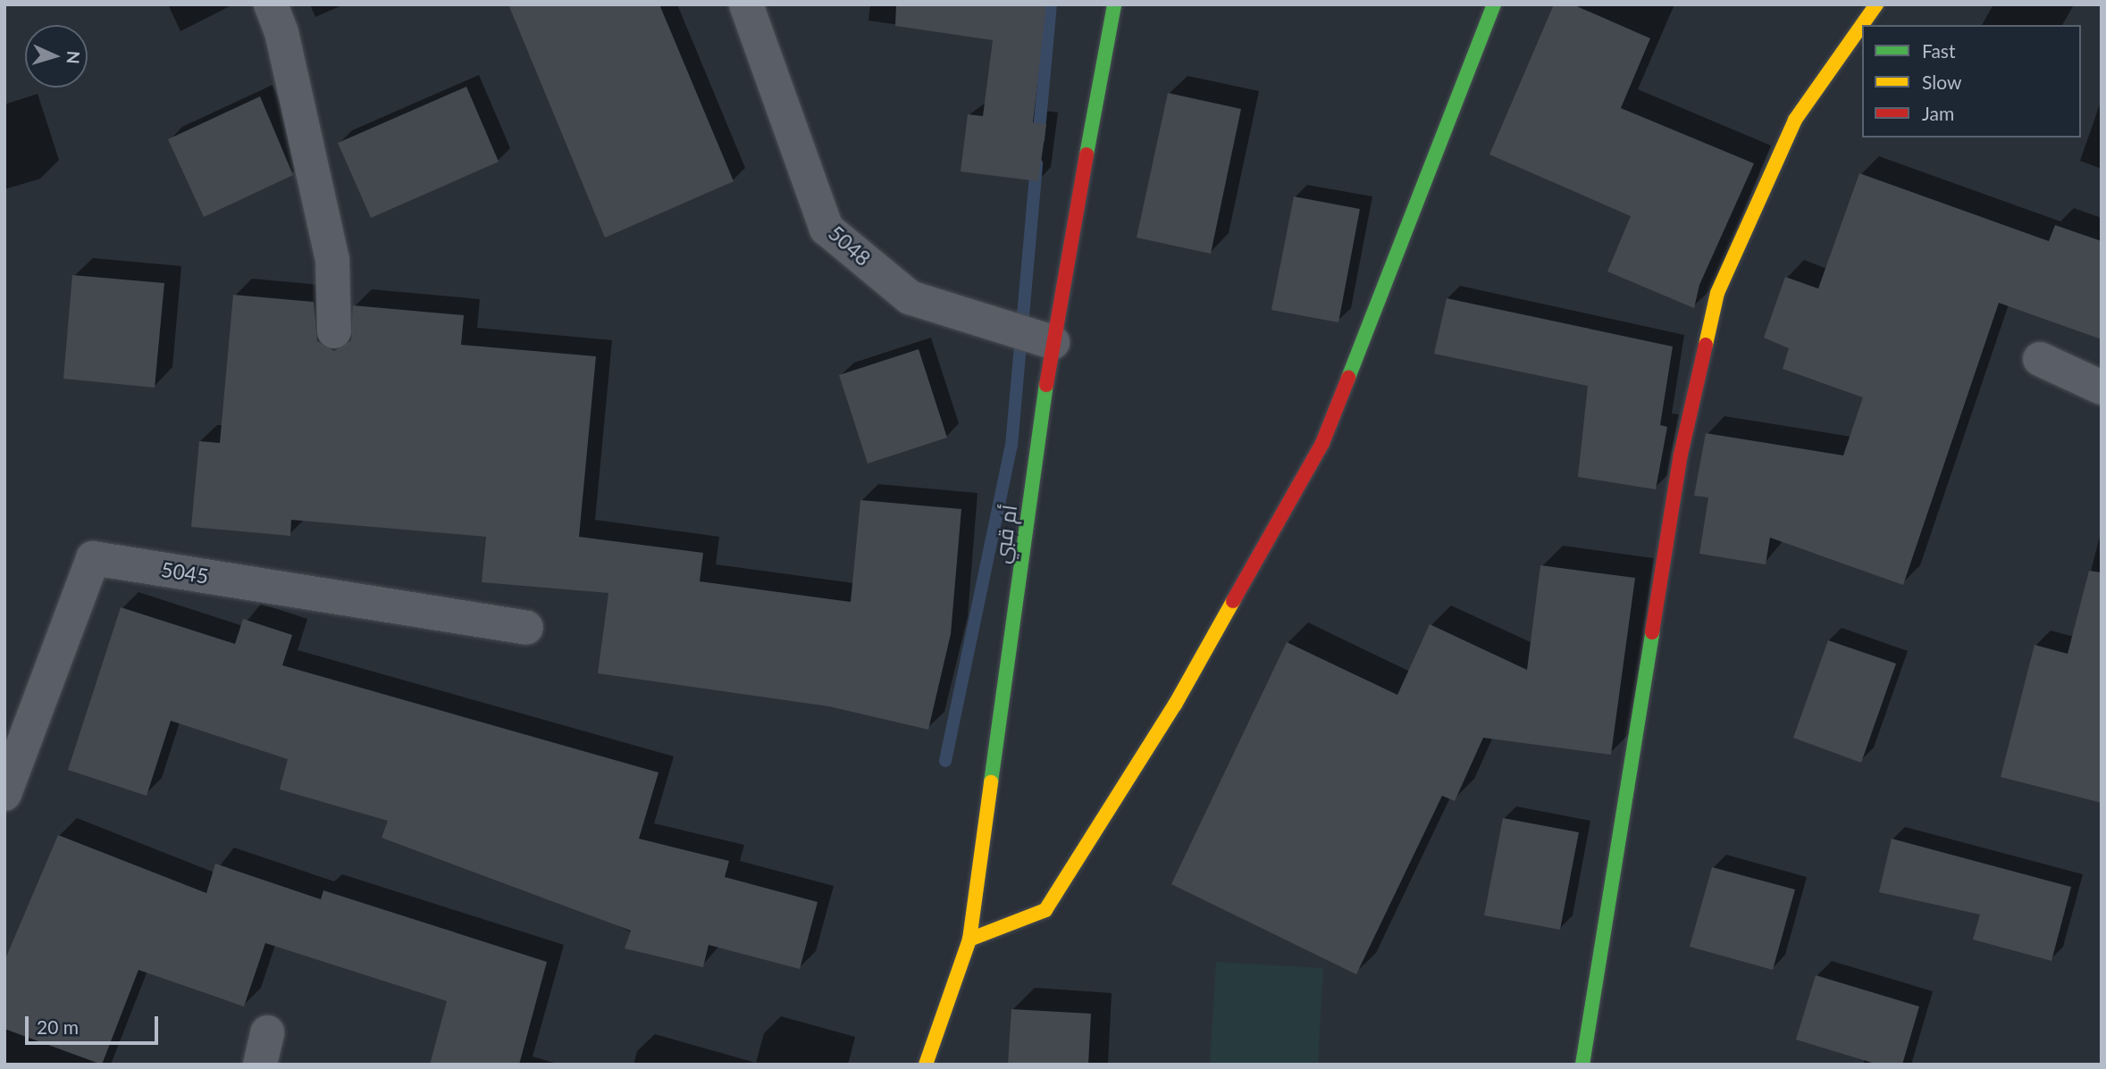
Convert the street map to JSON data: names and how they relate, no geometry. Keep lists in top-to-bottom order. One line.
{"streets":{"street":["5048","أم قبي","5045"]},"crossings":[["5048","أم قبي"]],"legend":["Fast","Slow","Jam"],"scale_bar":"20 m","north":"right"}
